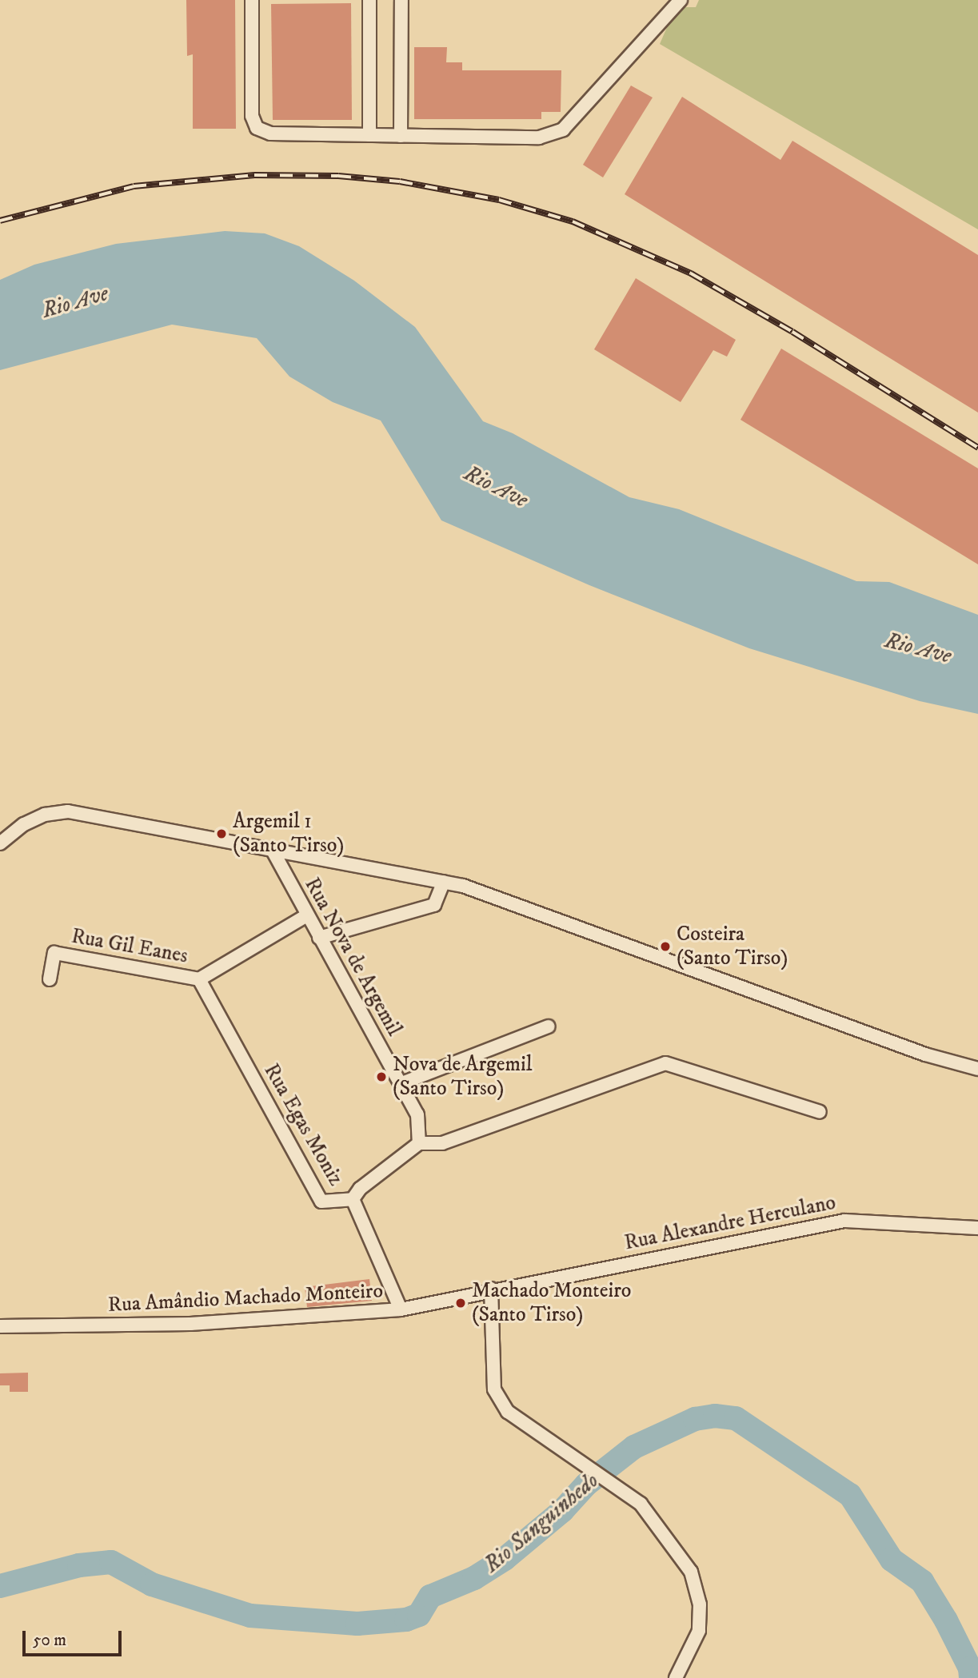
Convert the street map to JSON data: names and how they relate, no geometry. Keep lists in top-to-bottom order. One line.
{"streets":{"street":["Rua Gil Eanes","Rua Nova de Argemil","Rua Egas Moniz","Rua Alexandre Herculano","Rua Amândio Machado Monteiro"]},"crossings":[["Rua Gil Eanes","Rua Nova de Argemil"],["Rua Gil Eanes","Rua Egas Moniz"],["Rua Nova de Argemil","Rua Egas Moniz"],["Rua Alexandre Herculano","Rua Amândio Machado Monteiro"]],"water":["Rio Ave","Rio Sanguinhedo"],"places":["Argemil 1 (Santo Tirso)","Costeira (Santo Tirso)","Nova de Argemil (Santo Tirso)","Machado Monteiro (Santo Tirso)"],"scale_bar":"50 m"}
